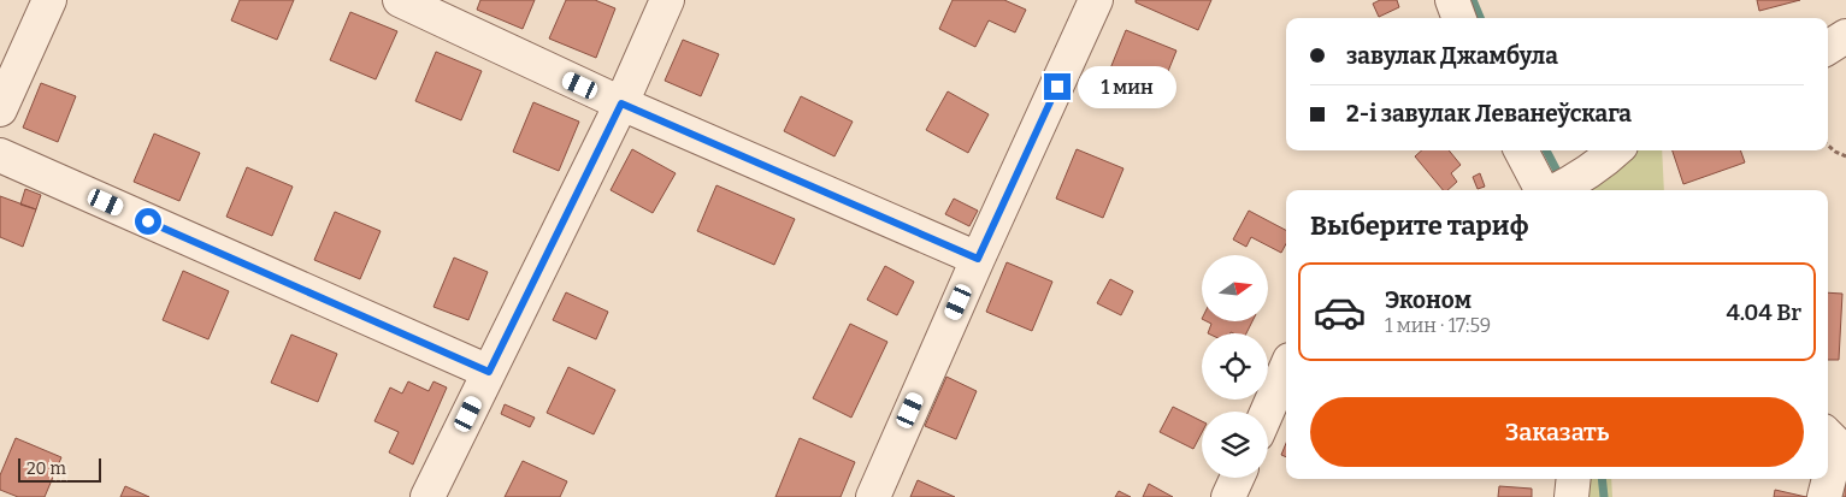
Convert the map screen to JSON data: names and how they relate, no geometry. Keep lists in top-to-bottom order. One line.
{"scale_bar":"20 m","north":"right","page":{"banner":["завулак Джамбула","2-і завулак Леванеўскага"],"bubble":"1 мин","heading":"Выберите тариф","list":[{"name":"Эконом","note":"1 мин · 17:59","value":"4.04 Br"}],"buttons":"Заказать","scale":"20 m"}}
